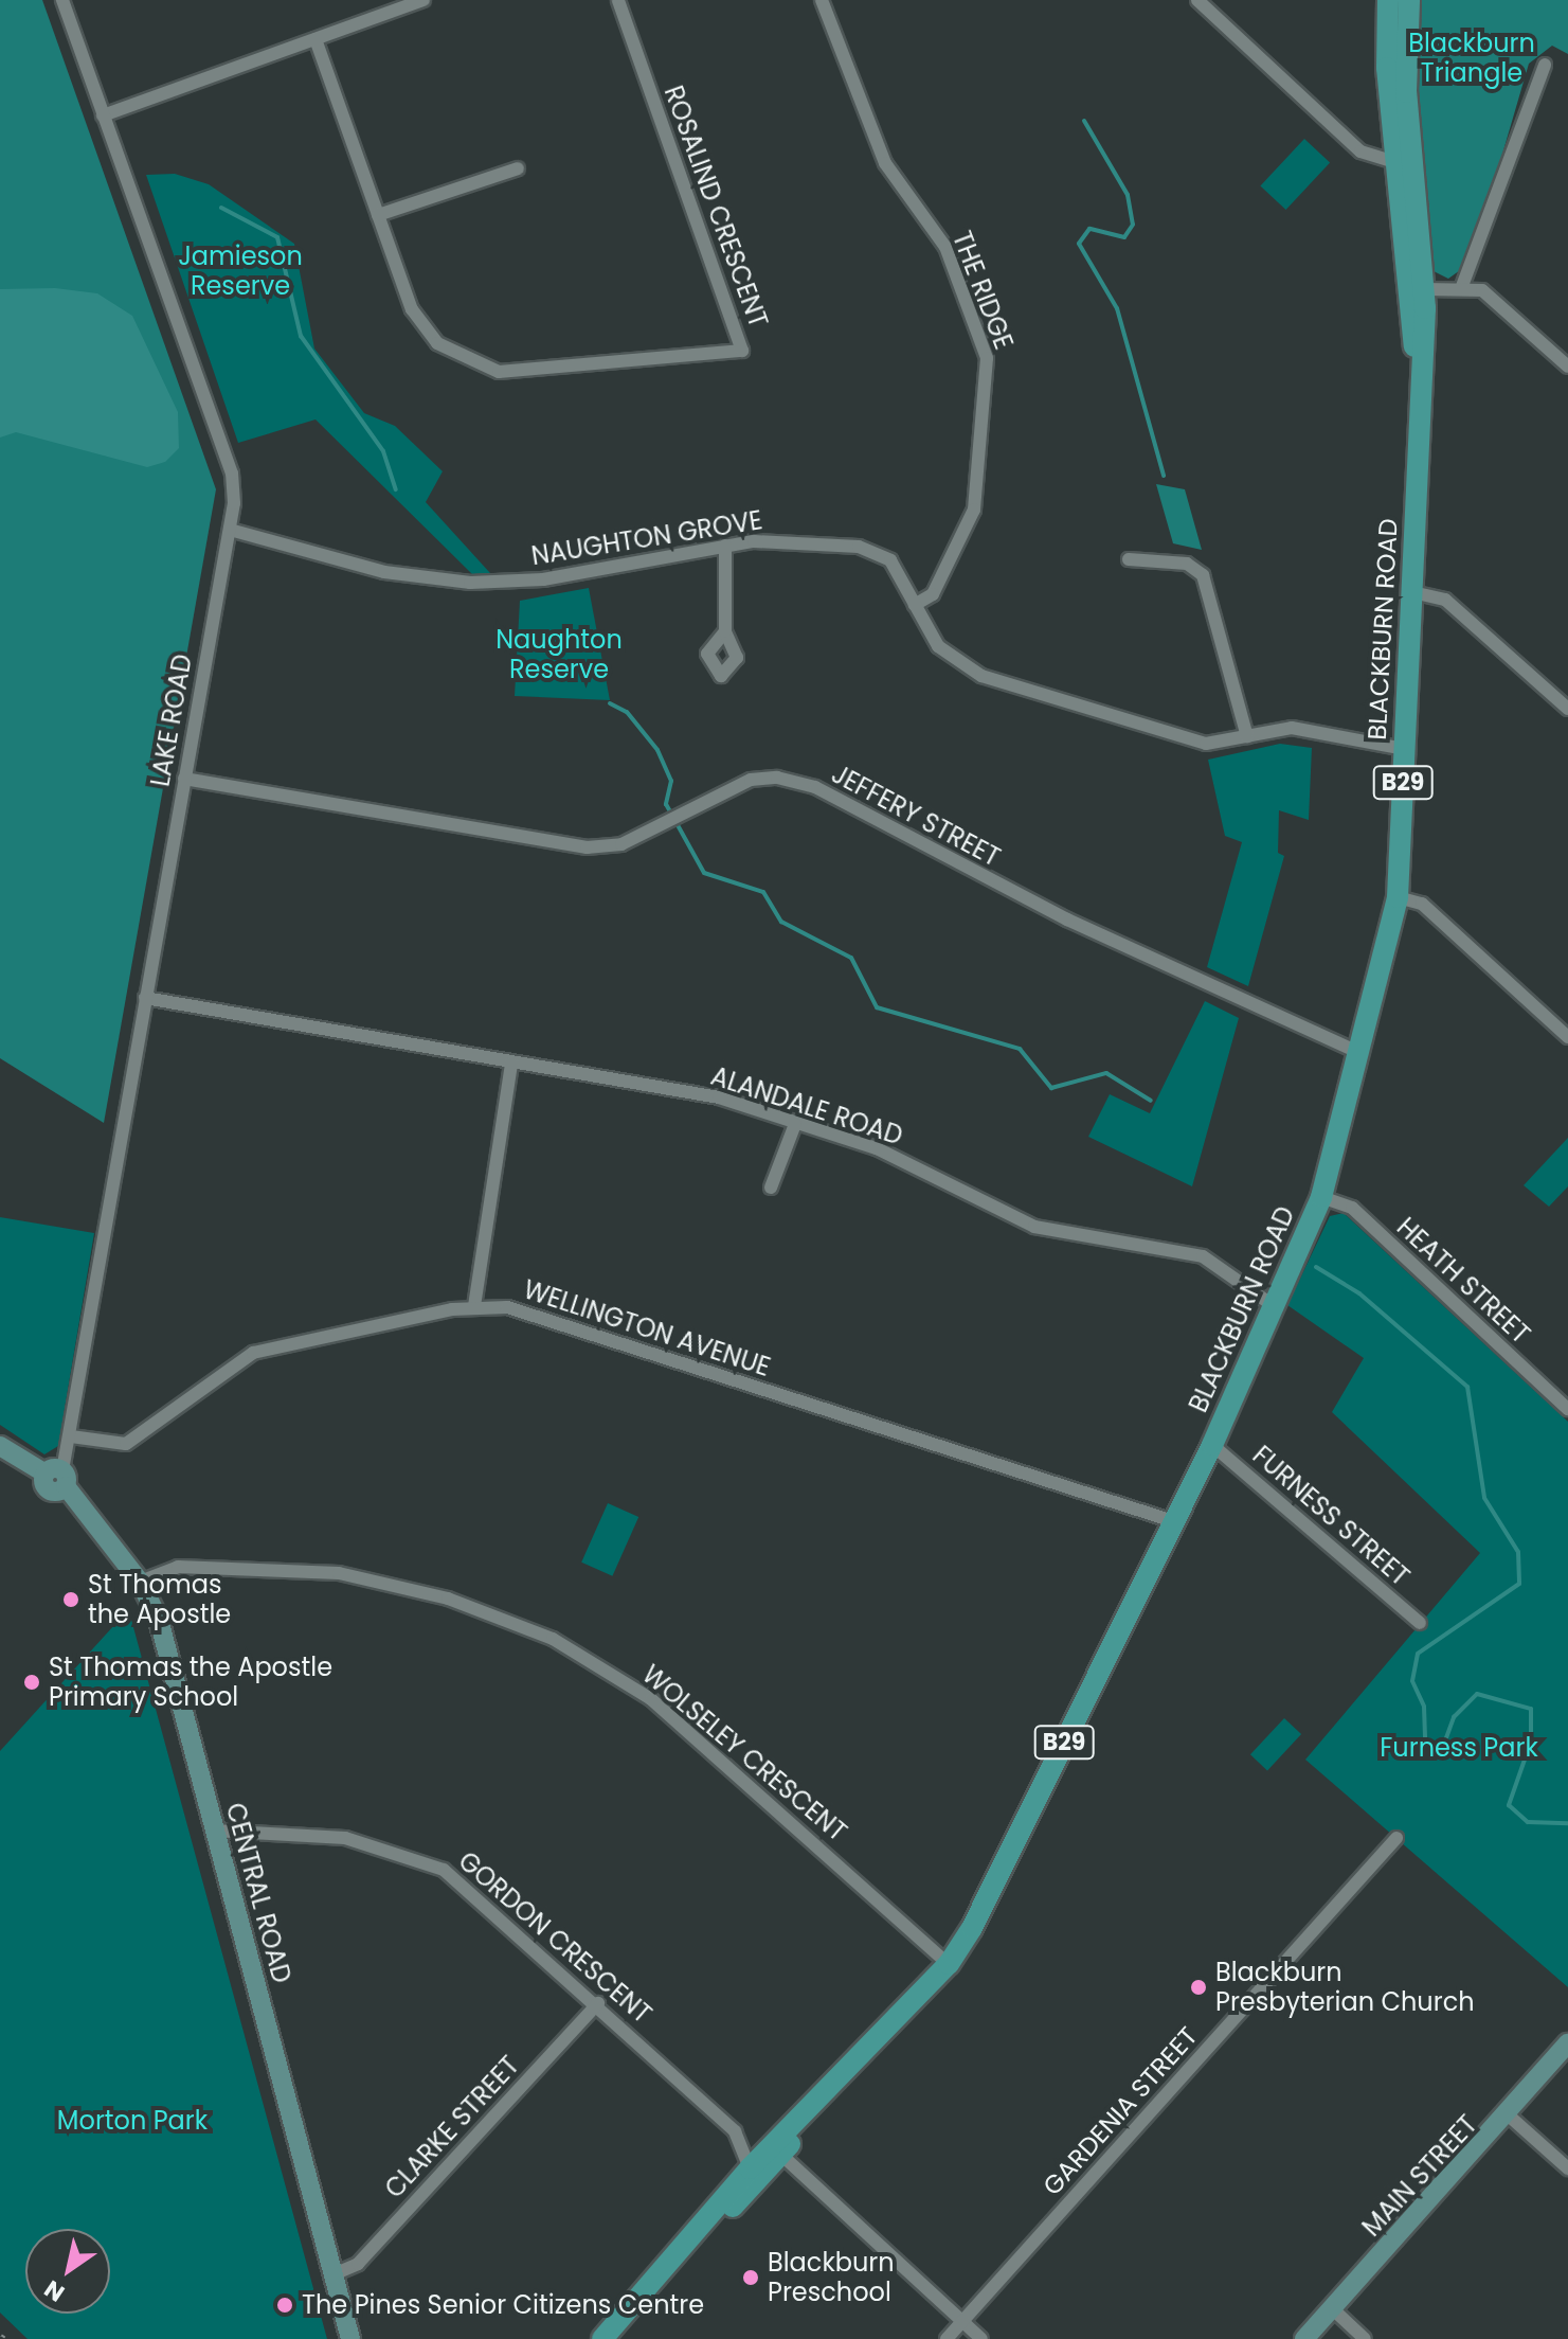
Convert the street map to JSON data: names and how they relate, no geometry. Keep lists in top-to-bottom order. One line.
{"streets":{"main road":["BLACKBURN ROAD","B29"],"street":["ROSALIND CRESCENT","THE RIDGE","NAUGHTON GROVE","LAKE ROAD","JEFFERY STREET","ALANDALE ROAD","HEATH STREET","WELLINGTON AVENUE","FURNESS STREET","WOLSELEY CRESCENT","CENTRAL ROAD","GORDON CRESCENT","GARDENIA STREET","CLARKE STREET","MAIN STREET"]},"crossings":[["THE RIDGE","NAUGHTON GROVE"],["NAUGHTON GROVE","BLACKBURN ROAD"],["NAUGHTON GROVE","LAKE ROAD"],["BLACKBURN ROAD","JEFFERY STREET"],["BLACKBURN ROAD","ALANDALE ROAD"],["BLACKBURN ROAD","HEATH STREET"],["BLACKBURN ROAD","WELLINGTON AVENUE"],["BLACKBURN ROAD","FURNESS STREET"],["BLACKBURN ROAD","WOLSELEY CRESCENT"],["BLACKBURN ROAD","GORDON CRESCENT"],["LAKE ROAD","JEFFERY STREET"],["LAKE ROAD","ALANDALE ROAD"],["LAKE ROAD","WELLINGTON AVENUE"],["LAKE ROAD","CENTRAL ROAD"],["WOLSELEY CRESCENT","CENTRAL ROAD"],["CENTRAL ROAD","GORDON CRESCENT"],["CENTRAL ROAD","CLARKE STREET"],["GORDON CRESCENT","CLARKE STREET"]],"parks":["Blackburn Triangle","Jamieson Reserve","Naughton Reserve","Furness Park","Morton Park"],"places":["St Thomas the Apostle","St Thomas the Apostle Primary School","Blackburn Presbyterian Church","Blackburn Preschool","The Pines Senior Citizens Centre"],"north":"bottom left"}
